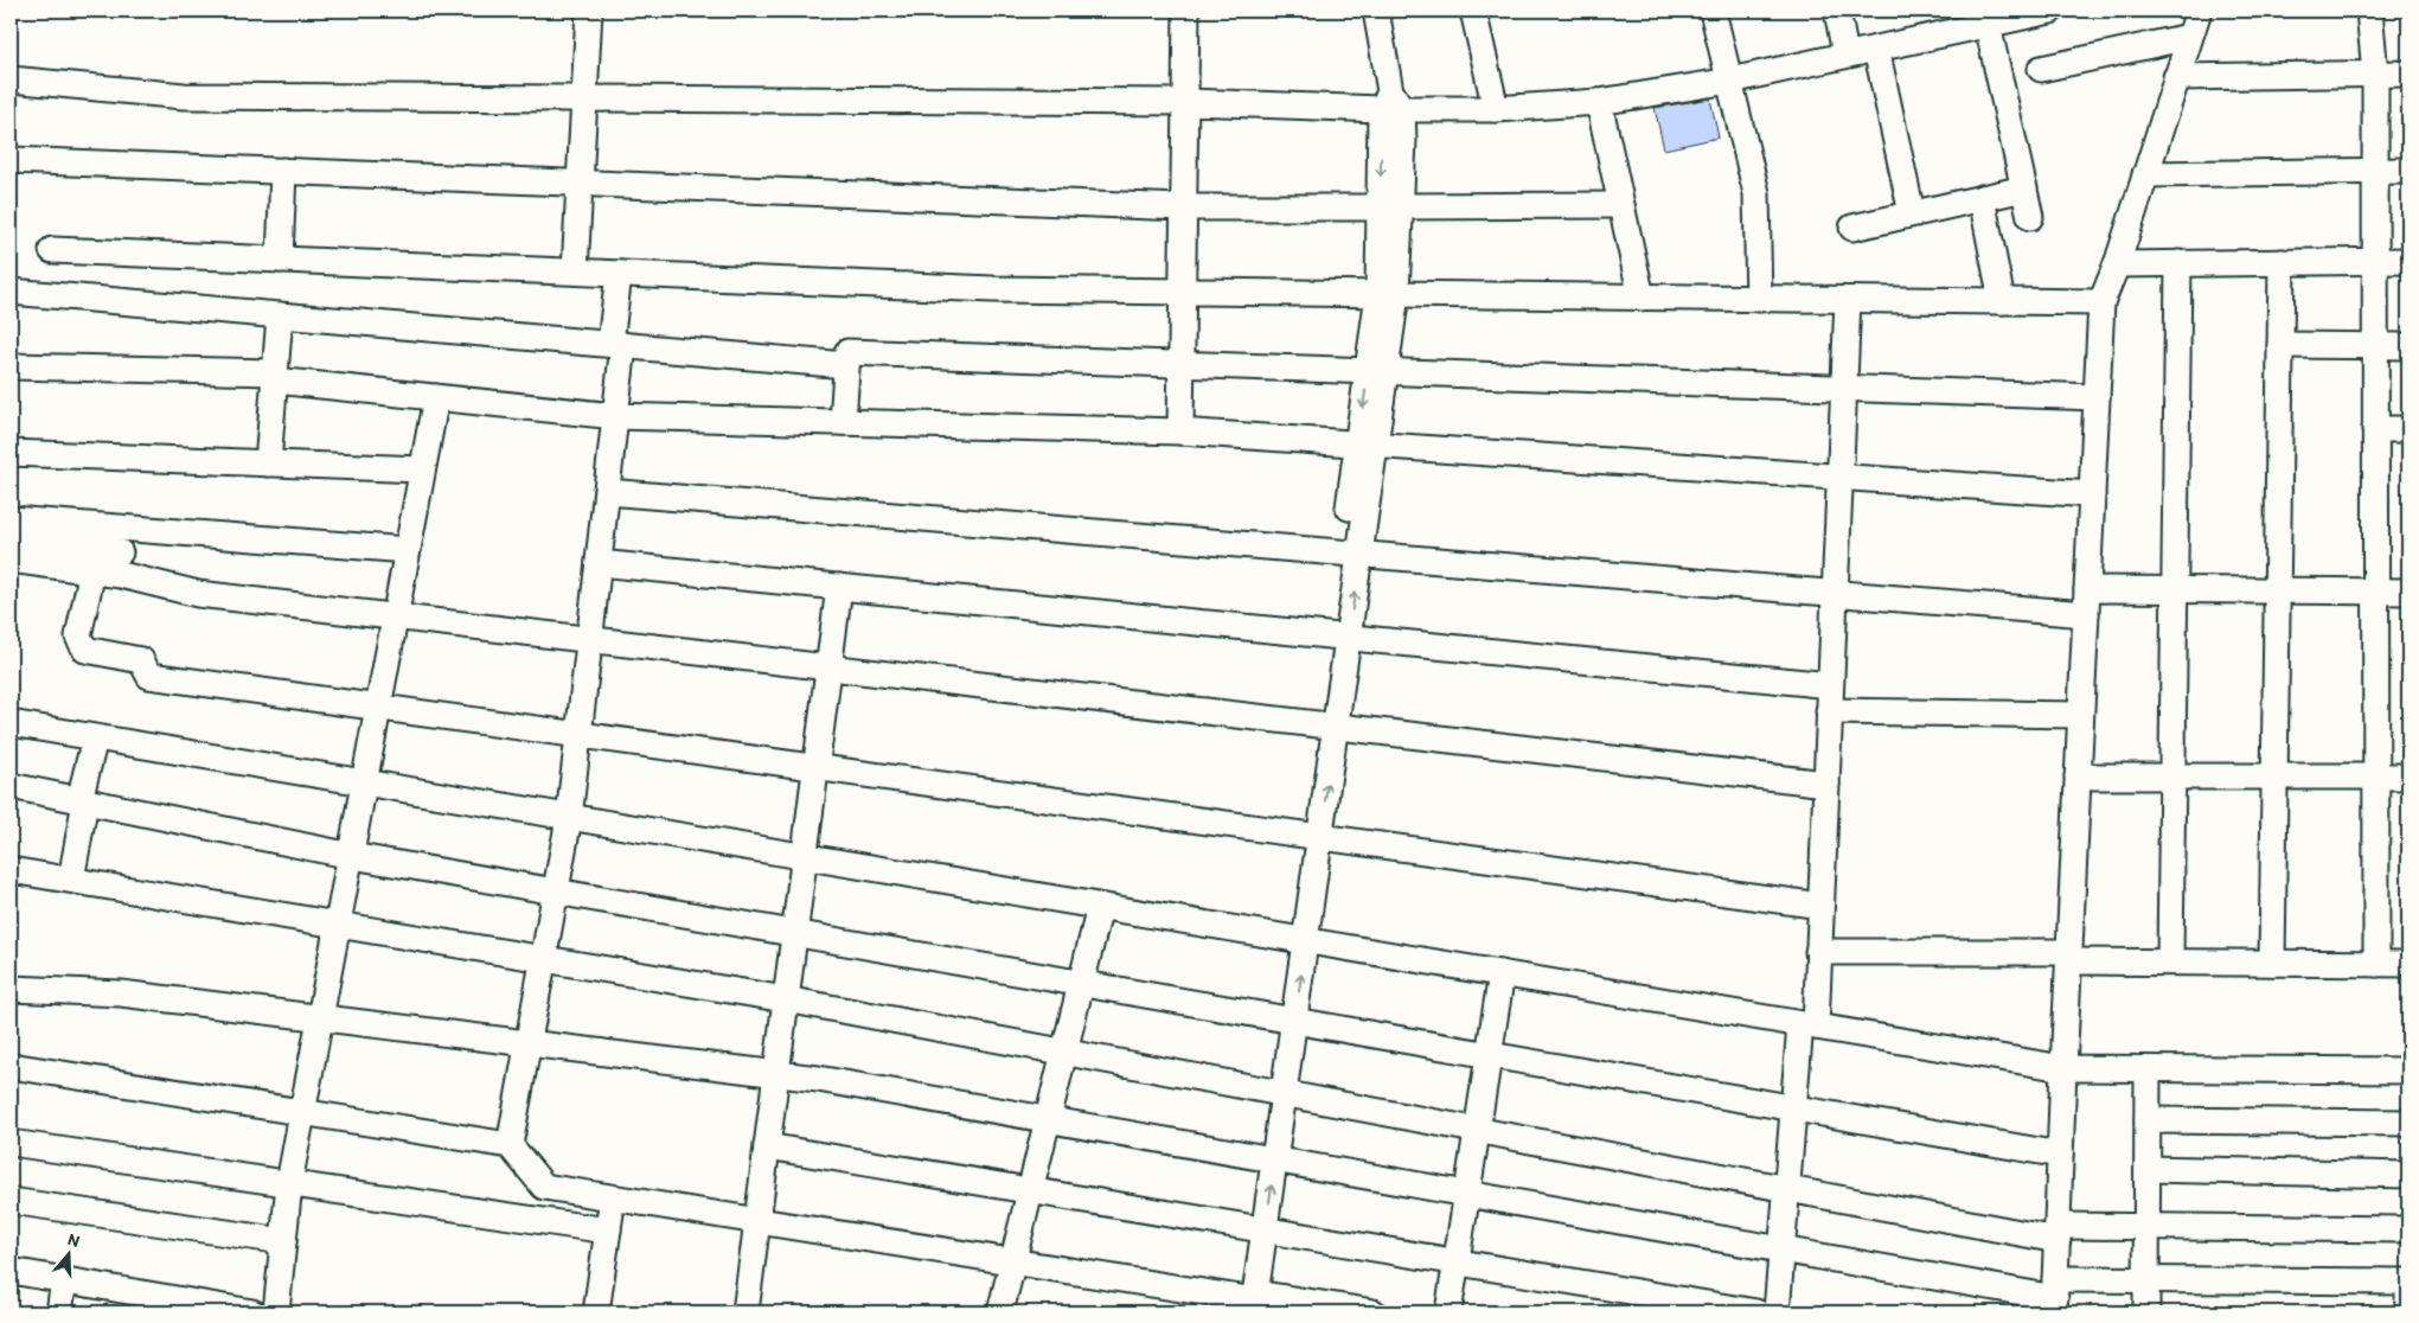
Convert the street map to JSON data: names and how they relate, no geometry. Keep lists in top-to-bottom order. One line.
{"north":"top"}
